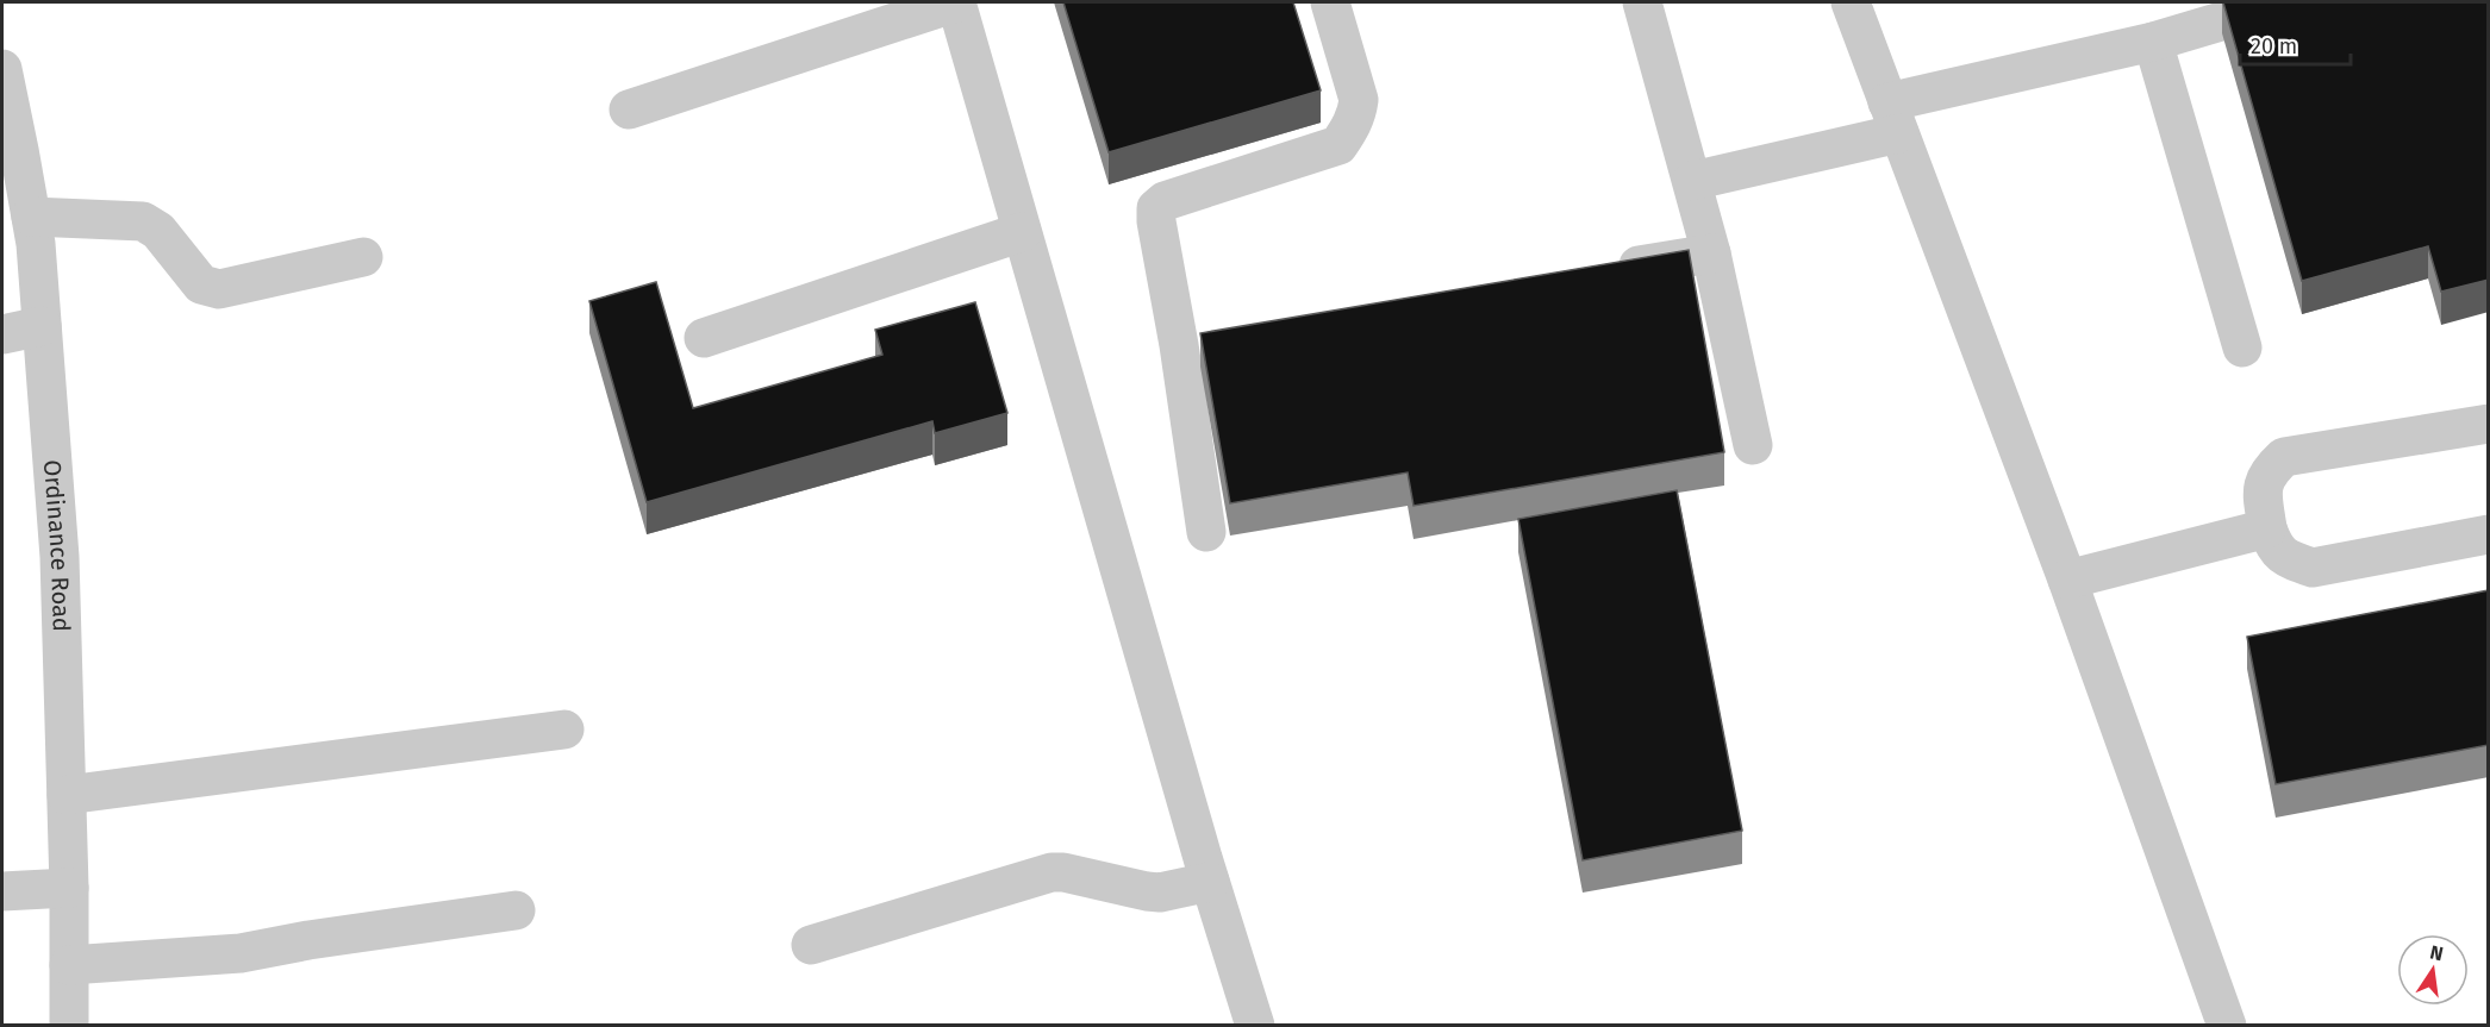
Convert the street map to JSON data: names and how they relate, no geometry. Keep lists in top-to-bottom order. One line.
{"streets":{"street":["Ordinance Road"]},"scale_bar":"20 m","north":"top"}
